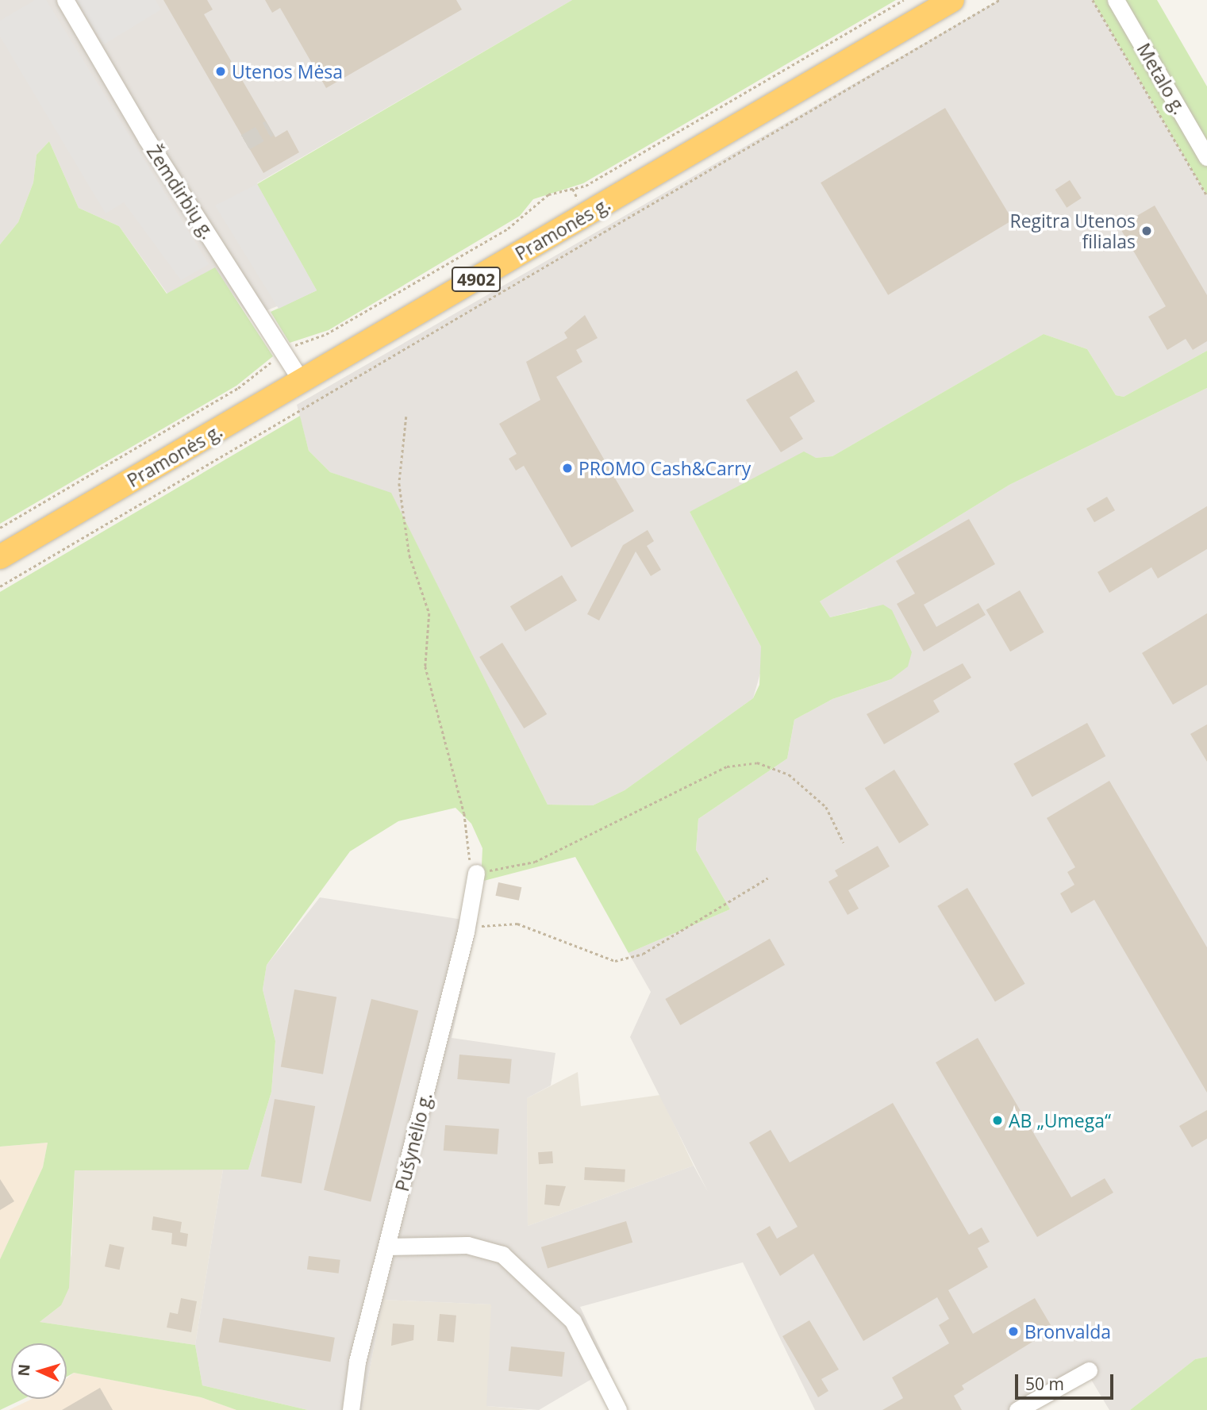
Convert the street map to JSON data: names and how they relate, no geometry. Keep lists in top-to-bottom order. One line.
{"streets":{"highway":["Pramonės g.","4902"],"street":["Metalo g.","Žemdirbių g.","Pušynėlio g."]},"crossings":[["Žemdirbių g.","Pramonės g."]],"places":["Utenos Mėsa","Regitra Utenos filialas","PROMO Cash&Carry","AB „Umega“","Bronvalda"],"scale_bar":"50 m","north":"left"}
